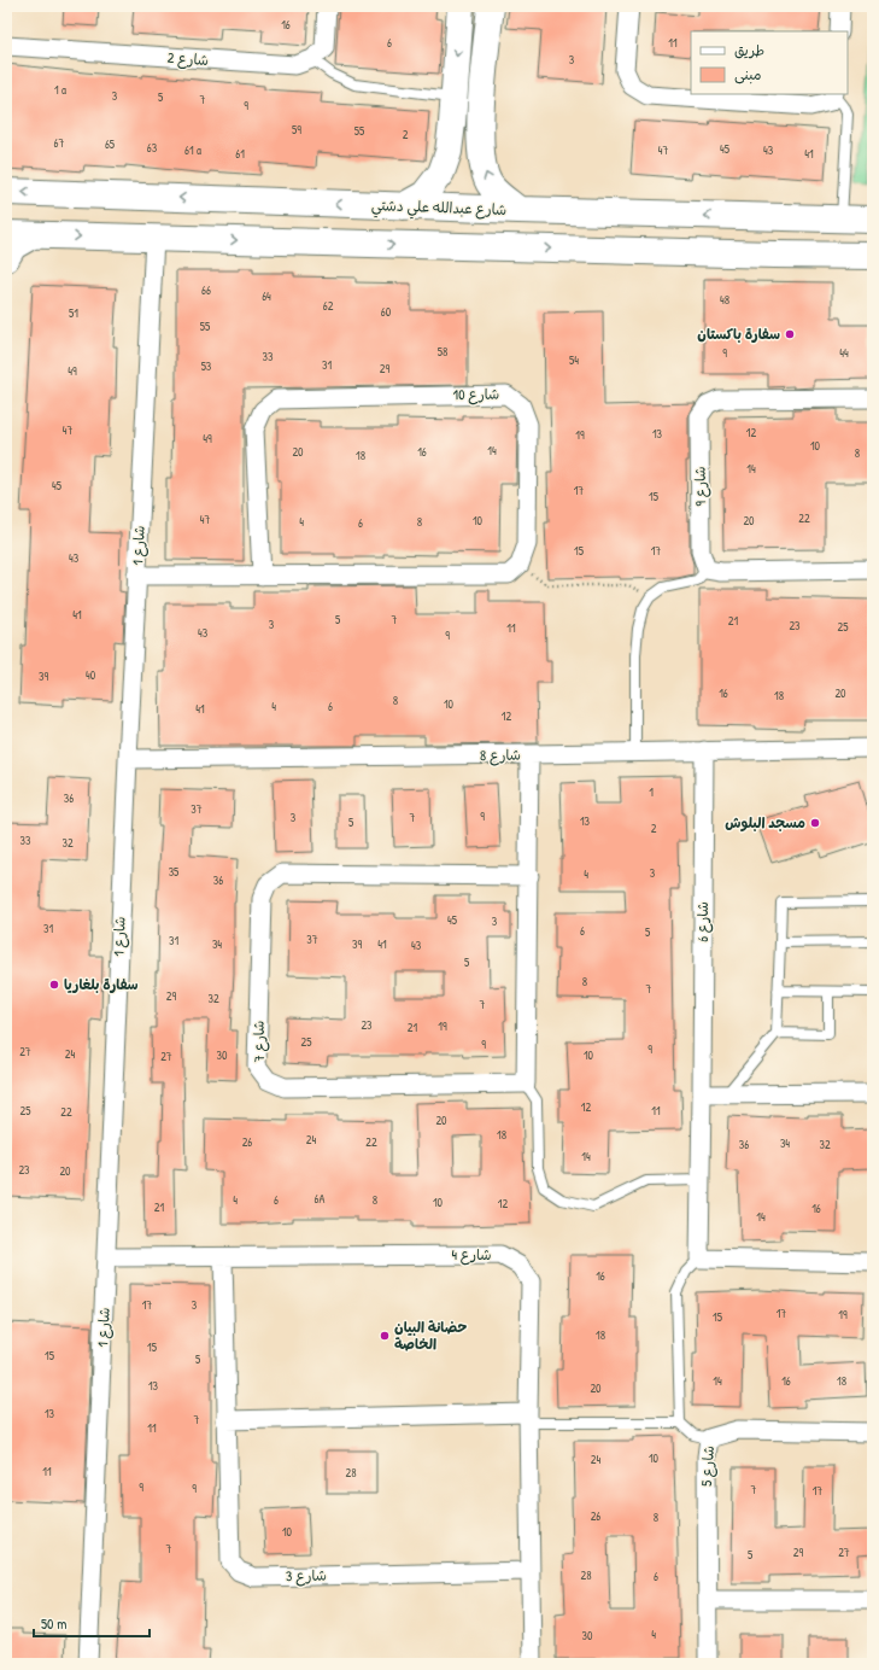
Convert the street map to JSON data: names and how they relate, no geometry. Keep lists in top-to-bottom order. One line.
{"streets":{"main road":["شارع عبدالله علي دشتي"],"street":["شارع 2","شارع 10","شارع 9","شارع 1","شارع 8","شارع 6","شارع 7","شارع 4","شارع 5","شارع 3"]},"crossings":[["شارع 1","شارع 8"],["شارع 1","شارع 4"],["شارع 8","شارع 6"],["شارع 4","شارع 3"]],"places":["سفارة باكستان","مسجد البلوش","سفارة بلغاريا","حضانة البيان الخاصة"],"house_numbers":["16","6","11","3","1 a","3","5","7","9","59","55","2","67","65","63","45","61 a","47","43","61","41","66","64","48","62","60","51","55","58","9","44","33","54","31","53","29","49","47","12","13","19","49","10","14","20","16","8","18","14","45","17","15","22","47","10","20","4","8","6","15","17","43","41","5","7","21","3","23","25","11","43","9","40","39","16","20","18","8","10","4","6","41","12","1","36","37","9","3","7","13","5","2","33","32","35","3","4","36","45","3","31","6","5","37","31","34","39","41","43","5","8","7","29","32","7","23","19","21","25","9","9","27","24","30","10","27","12","25","11","22","20","18","24","26","22","34","36","32","14","23","20","6A","4","6","8","10","12","21","16","14","16","17","3","17","19","15","18","15","15","5","14","16","18","13","20","13","7","11","10","24","11","28","9","9","7","17","26","8","10","7","29","27","5","28","6","4","30"],"legend":["طريق","مبنى"],"scale_bar":"50 m"}
